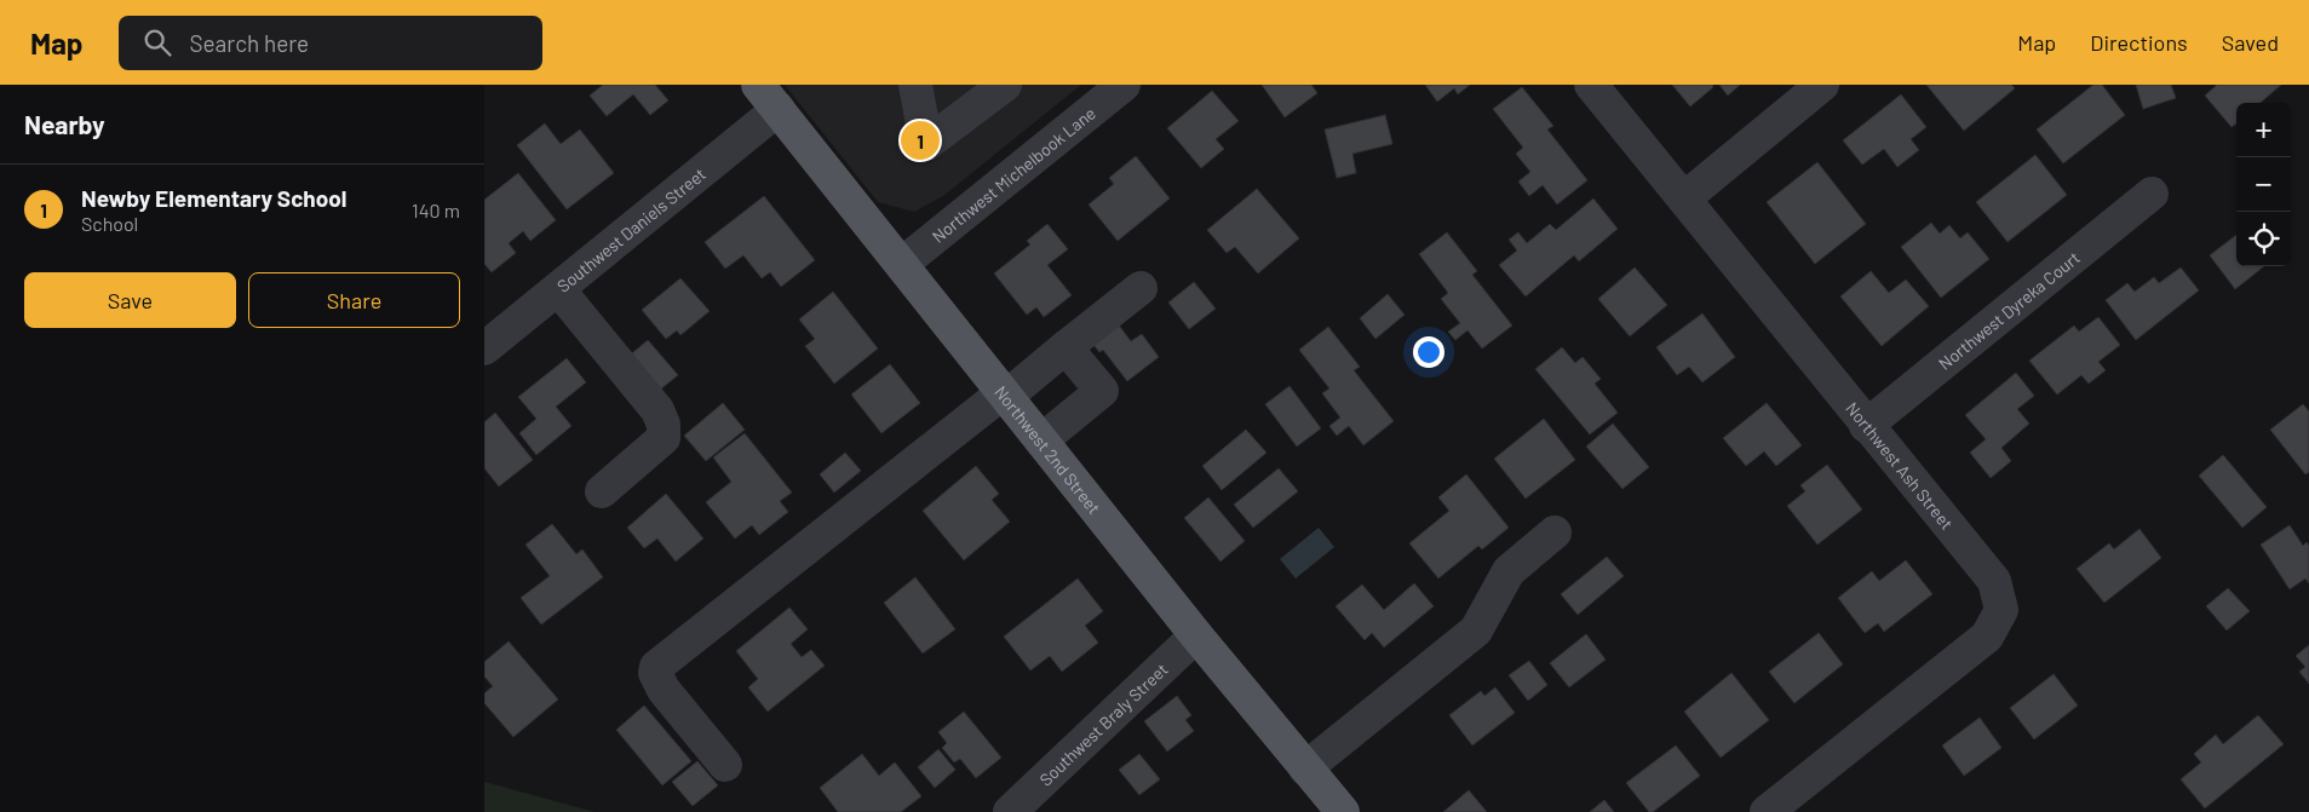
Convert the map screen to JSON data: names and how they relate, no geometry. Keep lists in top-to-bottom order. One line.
{"streets":{"main road":["Northwest 2nd Street"],"street":["Northwest Michelbook Lane","Southwest Daniels Street","Northwest Dyreka Court","Northwest Ash Street","Southwest Braly Street"]},"crossings":[["Northwest Michelbook Lane","Northwest 2nd Street"],["Southwest Daniels Street","Northwest 2nd Street"],["Northwest Dyreka Court","Northwest Ash Street"],["Northwest 2nd Street","Southwest Braly Street"]],"page":{"header":"Map","search":"Search here","nav":["Map","Directions","Saved"],"heading":"Nearby","map_buttons":["+","−"],"pins":"1","list":[{"mark":"1","name":"Newby Elementary School","note":"School","value":"140 m"}],"buttons":["Save","Share"]}}
